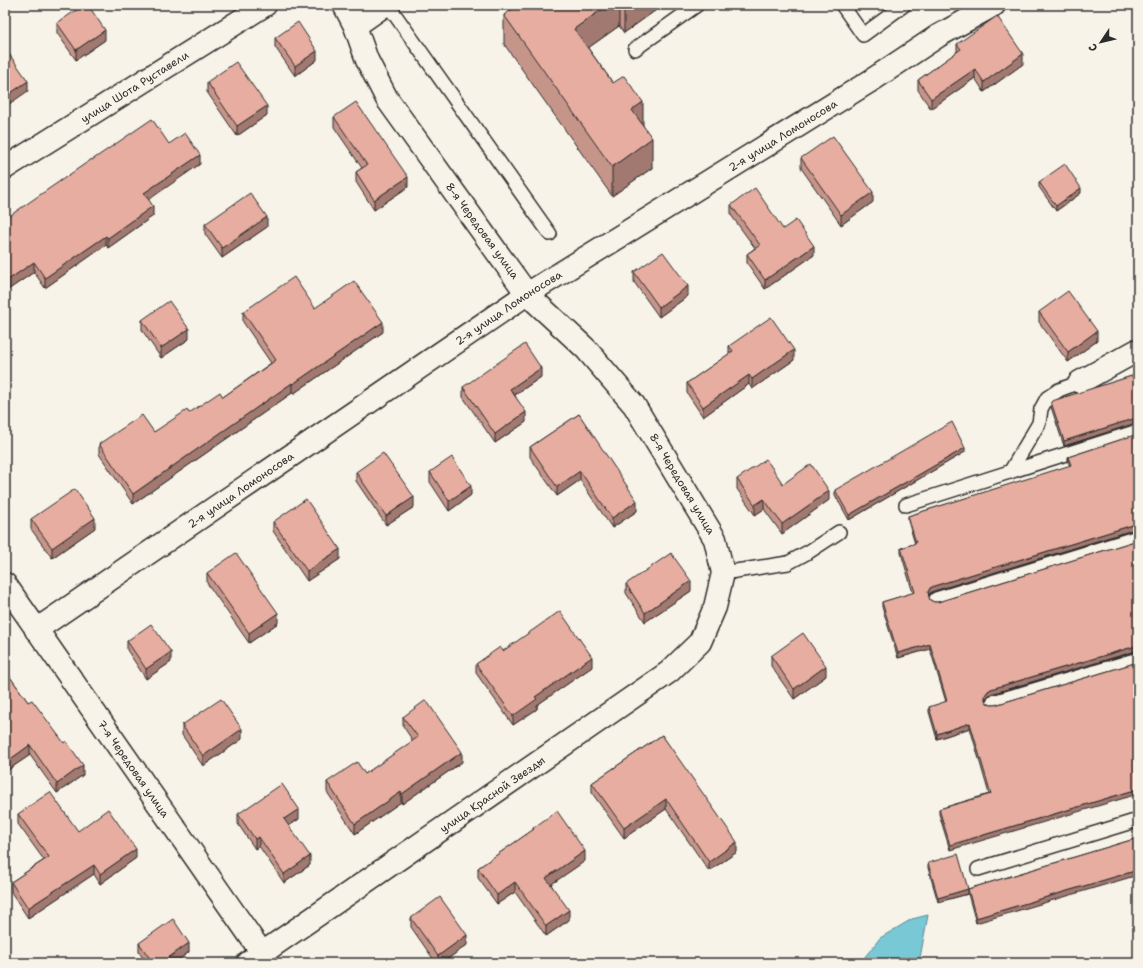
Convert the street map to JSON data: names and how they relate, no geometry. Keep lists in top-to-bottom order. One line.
{"streets":{"street":["улица Шота Руставели","2-я улица Ломоносова","8-я Чередовая улица","7-я Чередовая улица","улица Красной Звезды"]},"crossings":[["2-я улица Ломоносова","8-я Чередовая улица"],["2-я улица Ломоносова","7-я Чередовая улица"],["8-я Чередовая улица","улица Красной Звезды"],["7-я Чередовая улица","улица Красной Звезды"]],"north":"bottom left"}
